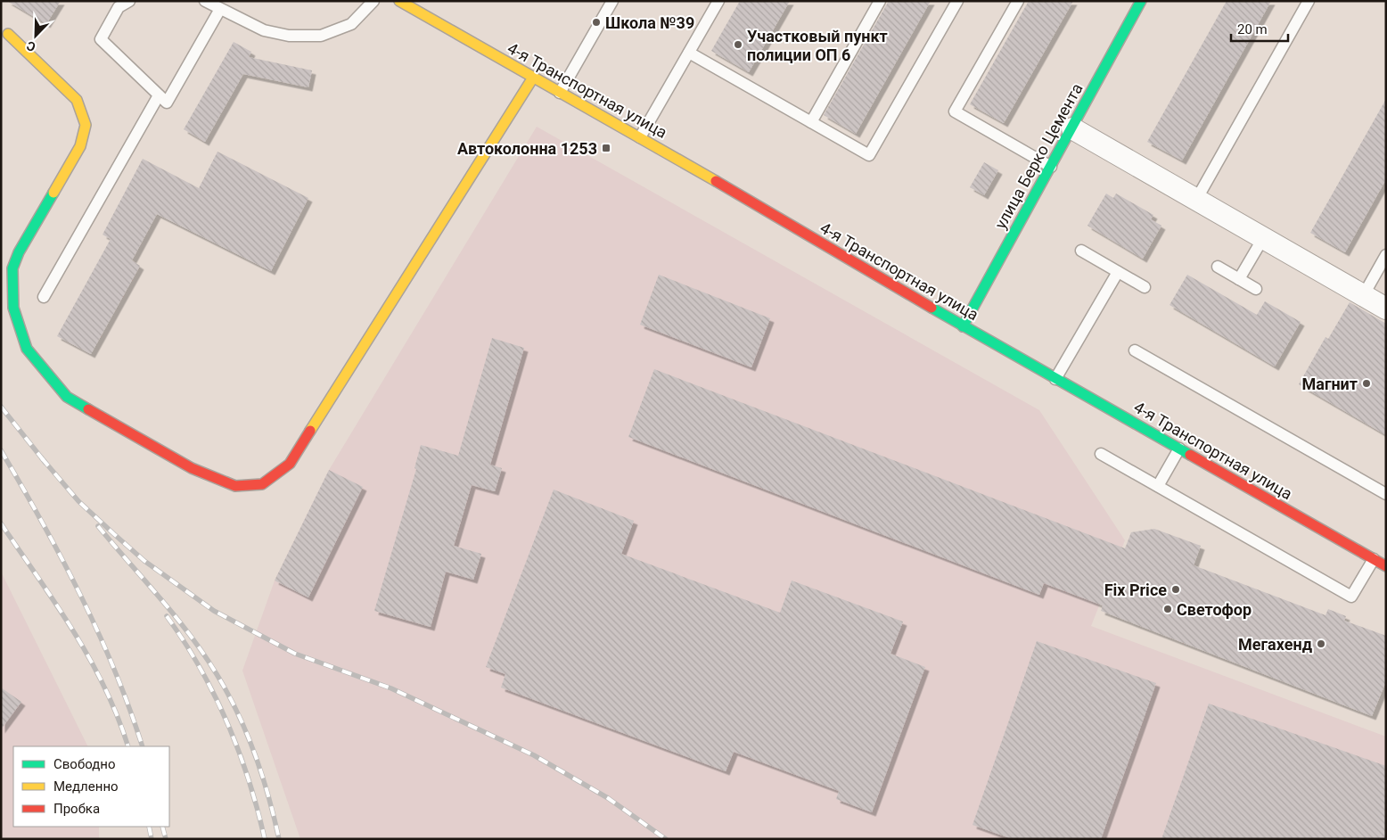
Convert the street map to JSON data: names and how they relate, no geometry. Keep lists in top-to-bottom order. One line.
{"streets":{"main road":["4-я Транспортная улица","улица Берко Цемента"]},"crossings":[["4-я Транспортная улица","улица Берко Цемента"]],"places":{"other":["Школа №39","Участковый пункт полиции ОП 6","Магнит","Fix Price","Светофор","Мегахенд"],"transit":["Автоколонна 1253"]},"legend":["Свободно","Медленно","Пробка"],"scale_bar":"20 m","north":"bottom left"}
